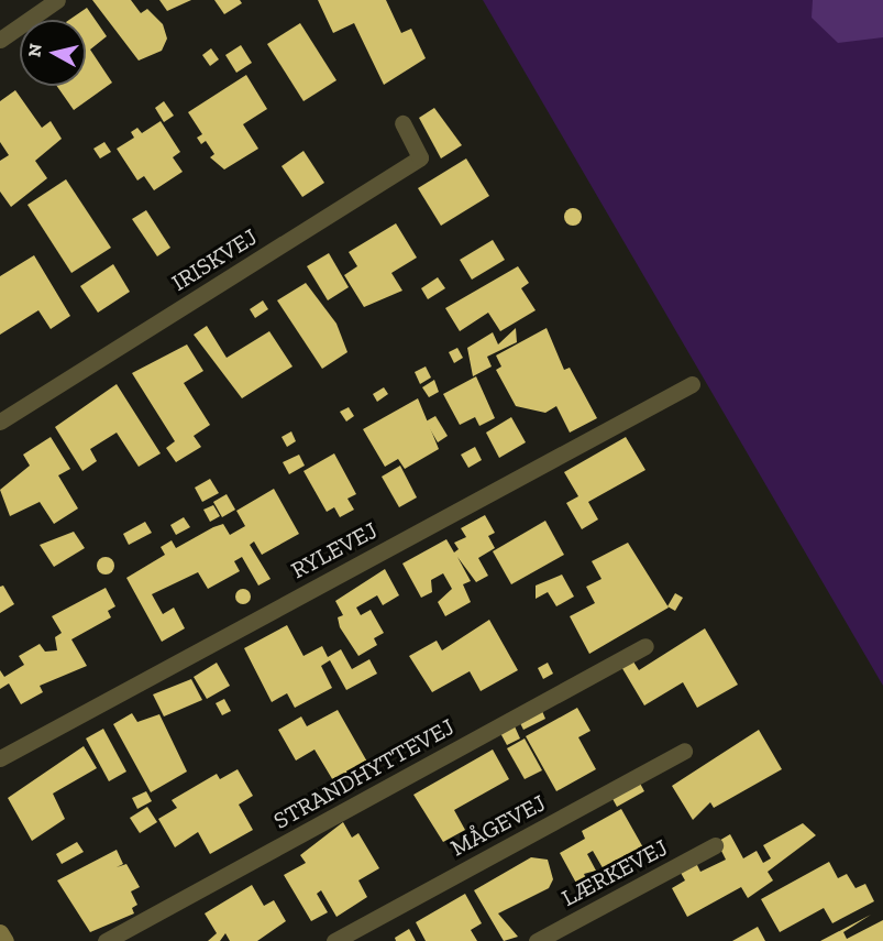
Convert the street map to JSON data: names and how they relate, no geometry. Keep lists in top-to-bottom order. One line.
{"streets":{"street":["IRISKVEJ","RYLEVEJ","STRANDHYTTEVEJ","MÅGEVEJ","LÆRKEVEJ"]},"north":"left"}
